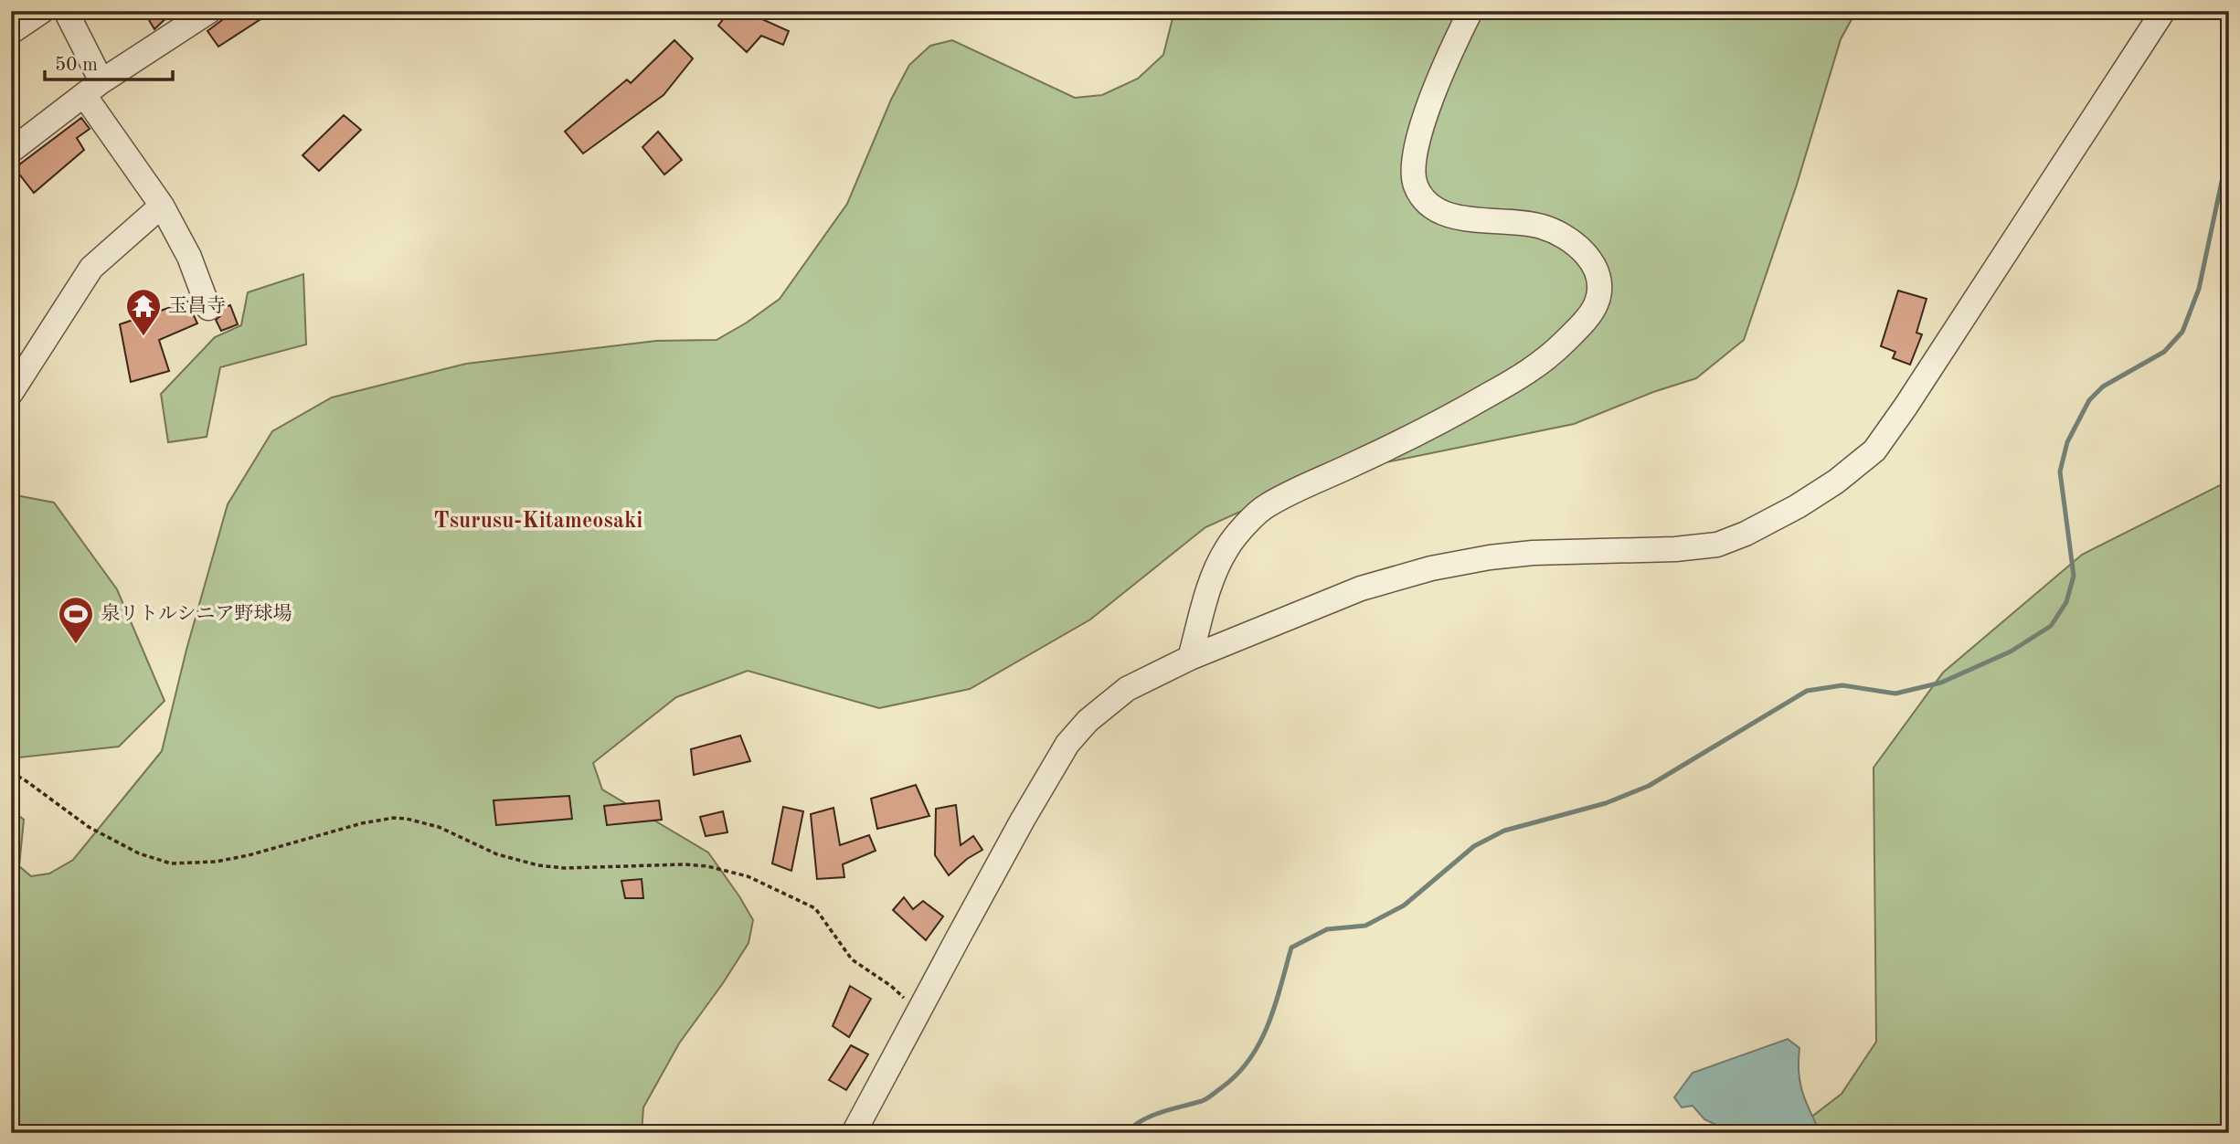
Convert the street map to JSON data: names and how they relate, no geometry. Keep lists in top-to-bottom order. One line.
{"districts":["Tsurusu-Kitameosaki"],"places":{"temple":["玉昌寺"],"sports":["泉リトルシニア野球場"]},"scale_bar":"50 m"}
